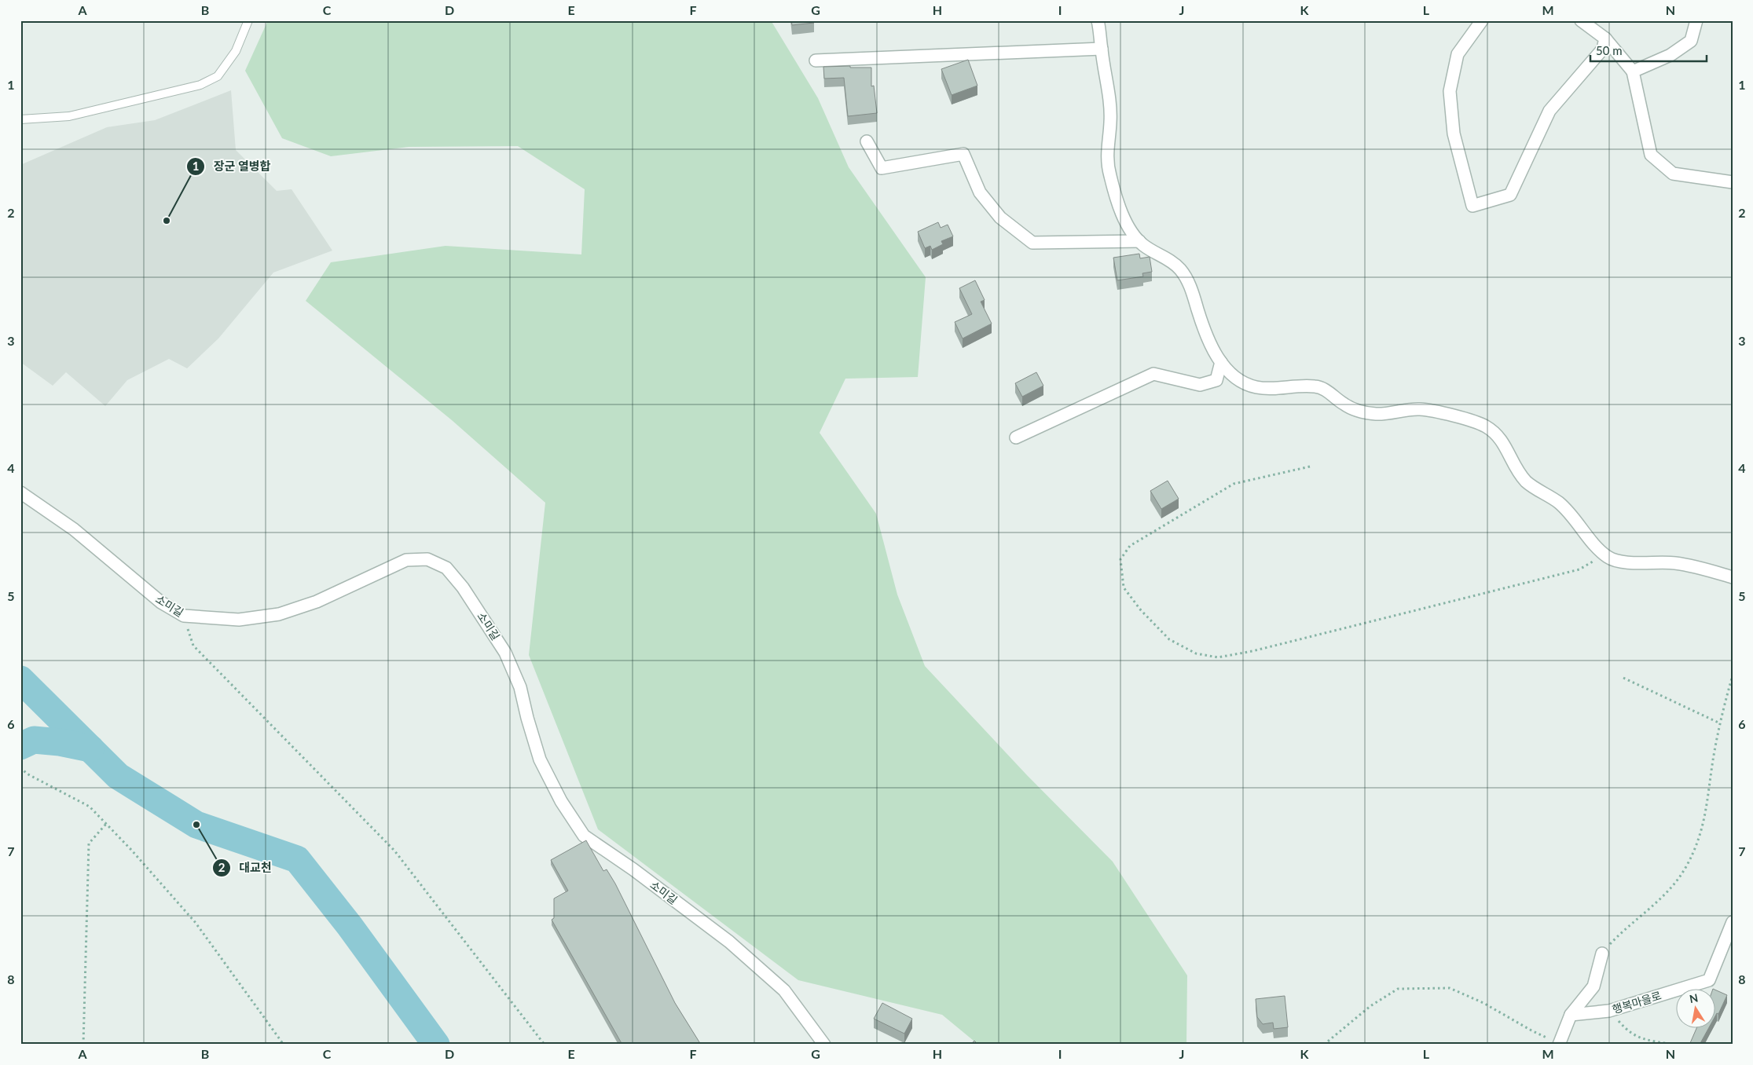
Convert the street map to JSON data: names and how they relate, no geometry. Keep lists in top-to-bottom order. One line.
{"streets":{"street":["소미길","행복마을로"]},"places":["장군 열병합","대교천"],"scale_bar":"50 m","north":"top","grid":{"columns":["A","B","C","D","E","F","G","H","I","J","K","L","M","N"],"rows":["1","2","3","4","5","6","7","8"]}}
